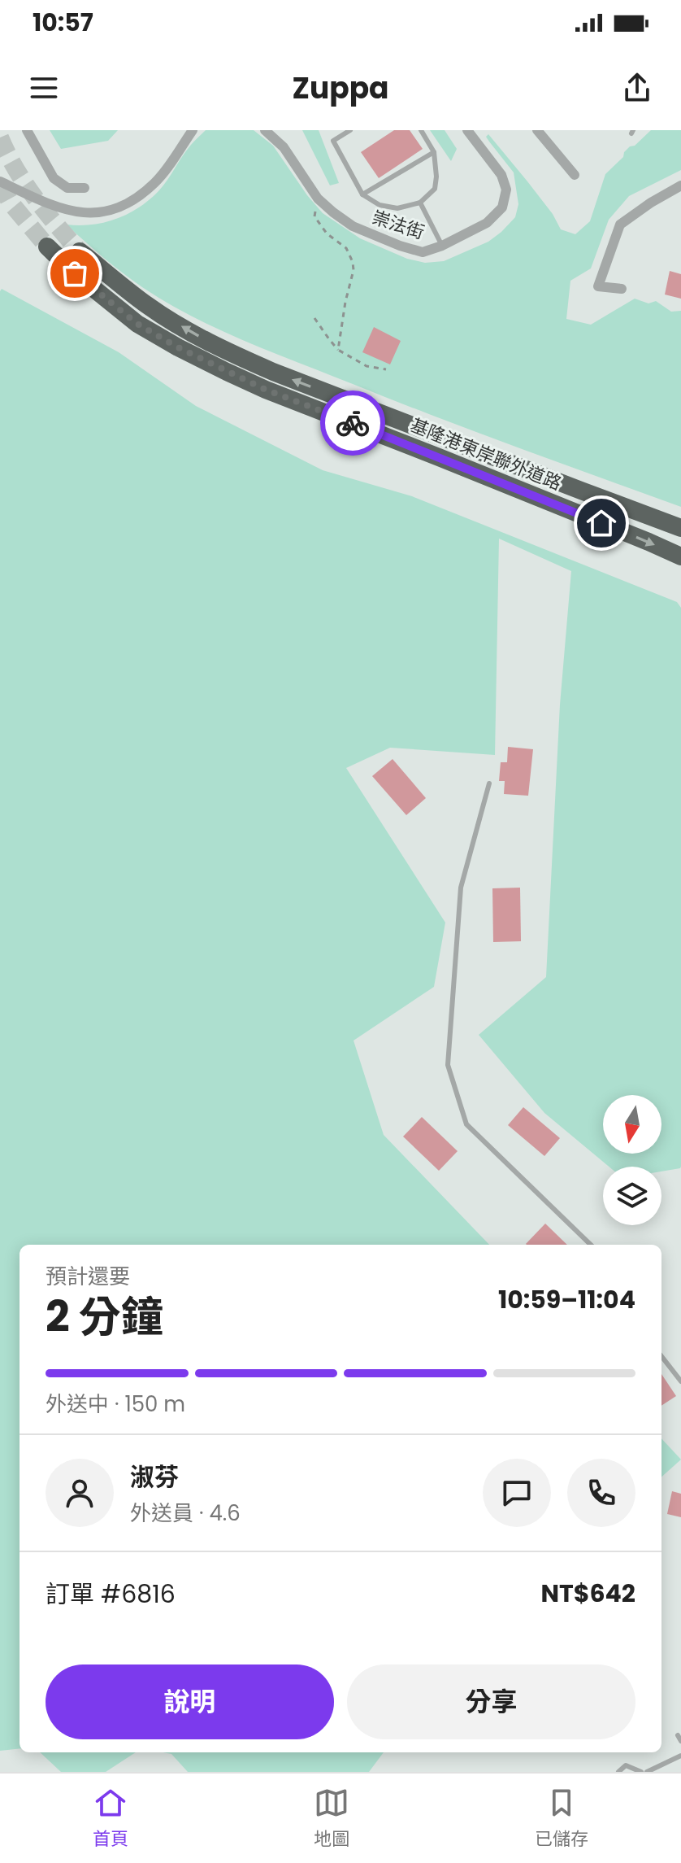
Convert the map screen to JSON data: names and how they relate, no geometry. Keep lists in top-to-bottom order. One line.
{"streets":{"highway":["基隆港東岸聯外道路"],"street":["崇法街"]},"north":"bottom","page":{"status":"10:57","header":"Zuppa","heading":["2 分鐘","預計還要","10:59–11:04"],"panel":["淑芬","外送員 · 4.6","訂單 #6816","NT$642"],"bar":"外送中 · 150 m","buttons":["說明","分享"],"tabs":["首頁","地圖","已儲存"]}}
